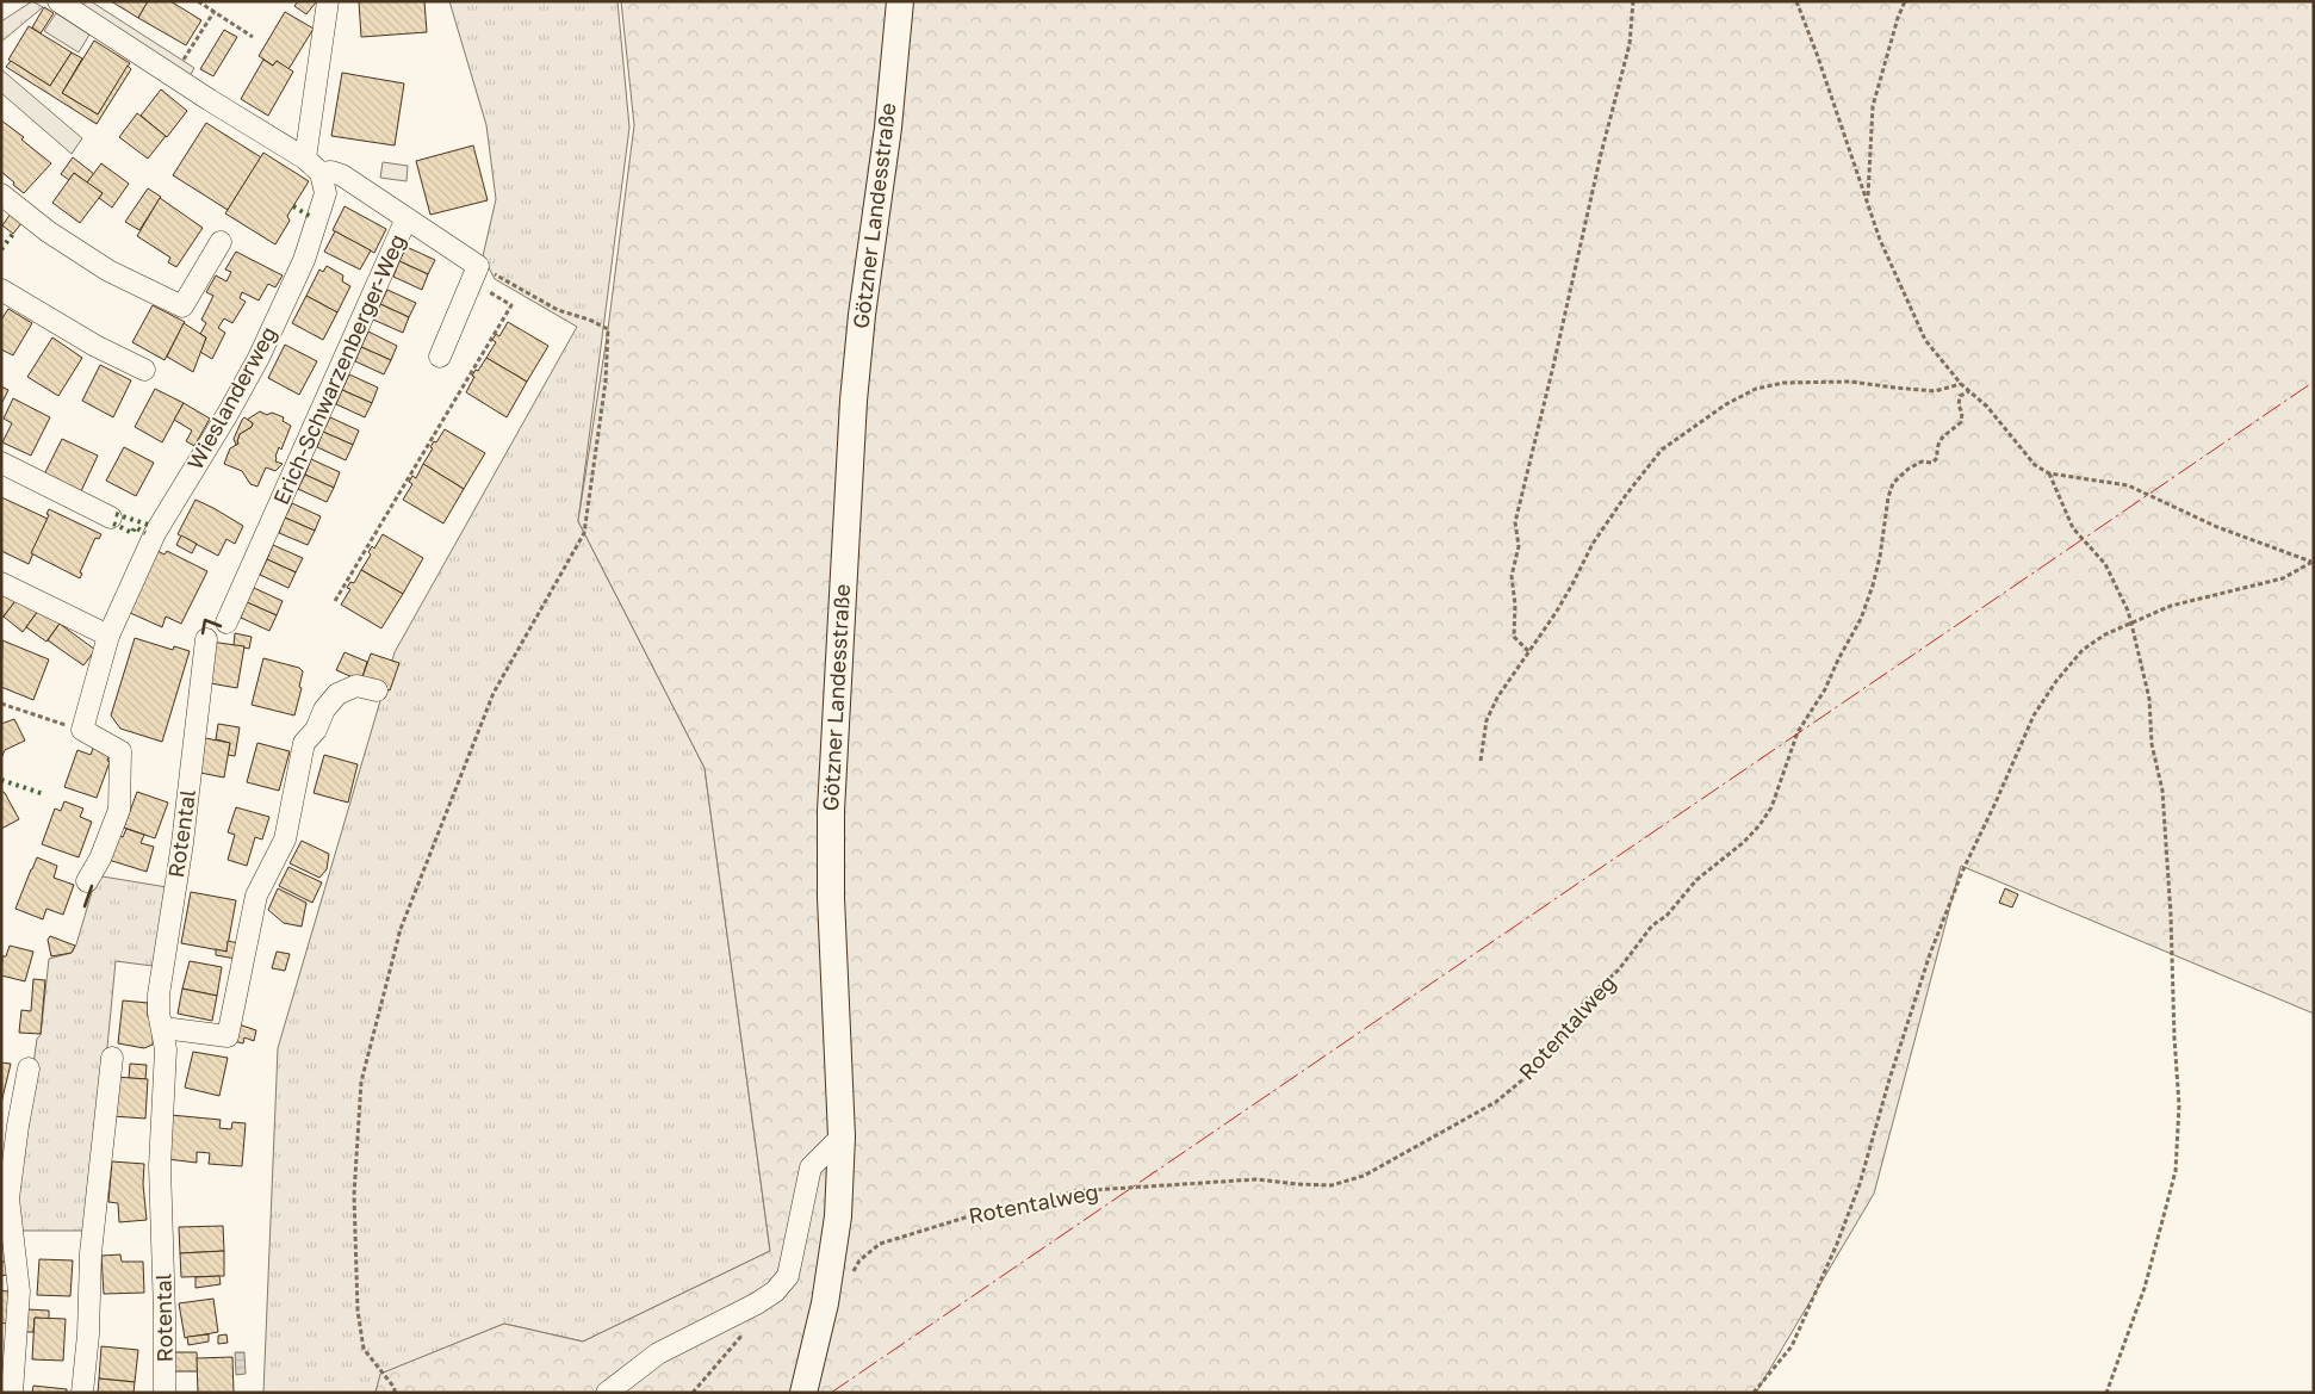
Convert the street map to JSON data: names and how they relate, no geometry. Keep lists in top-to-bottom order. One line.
{"streets":{"main road":["Götzner Landesstraße"],"street":["Erich-Schwarzenberger-Weg","Wieslanderweg","Rotental"],"path":["Rotentalweg"]}}
